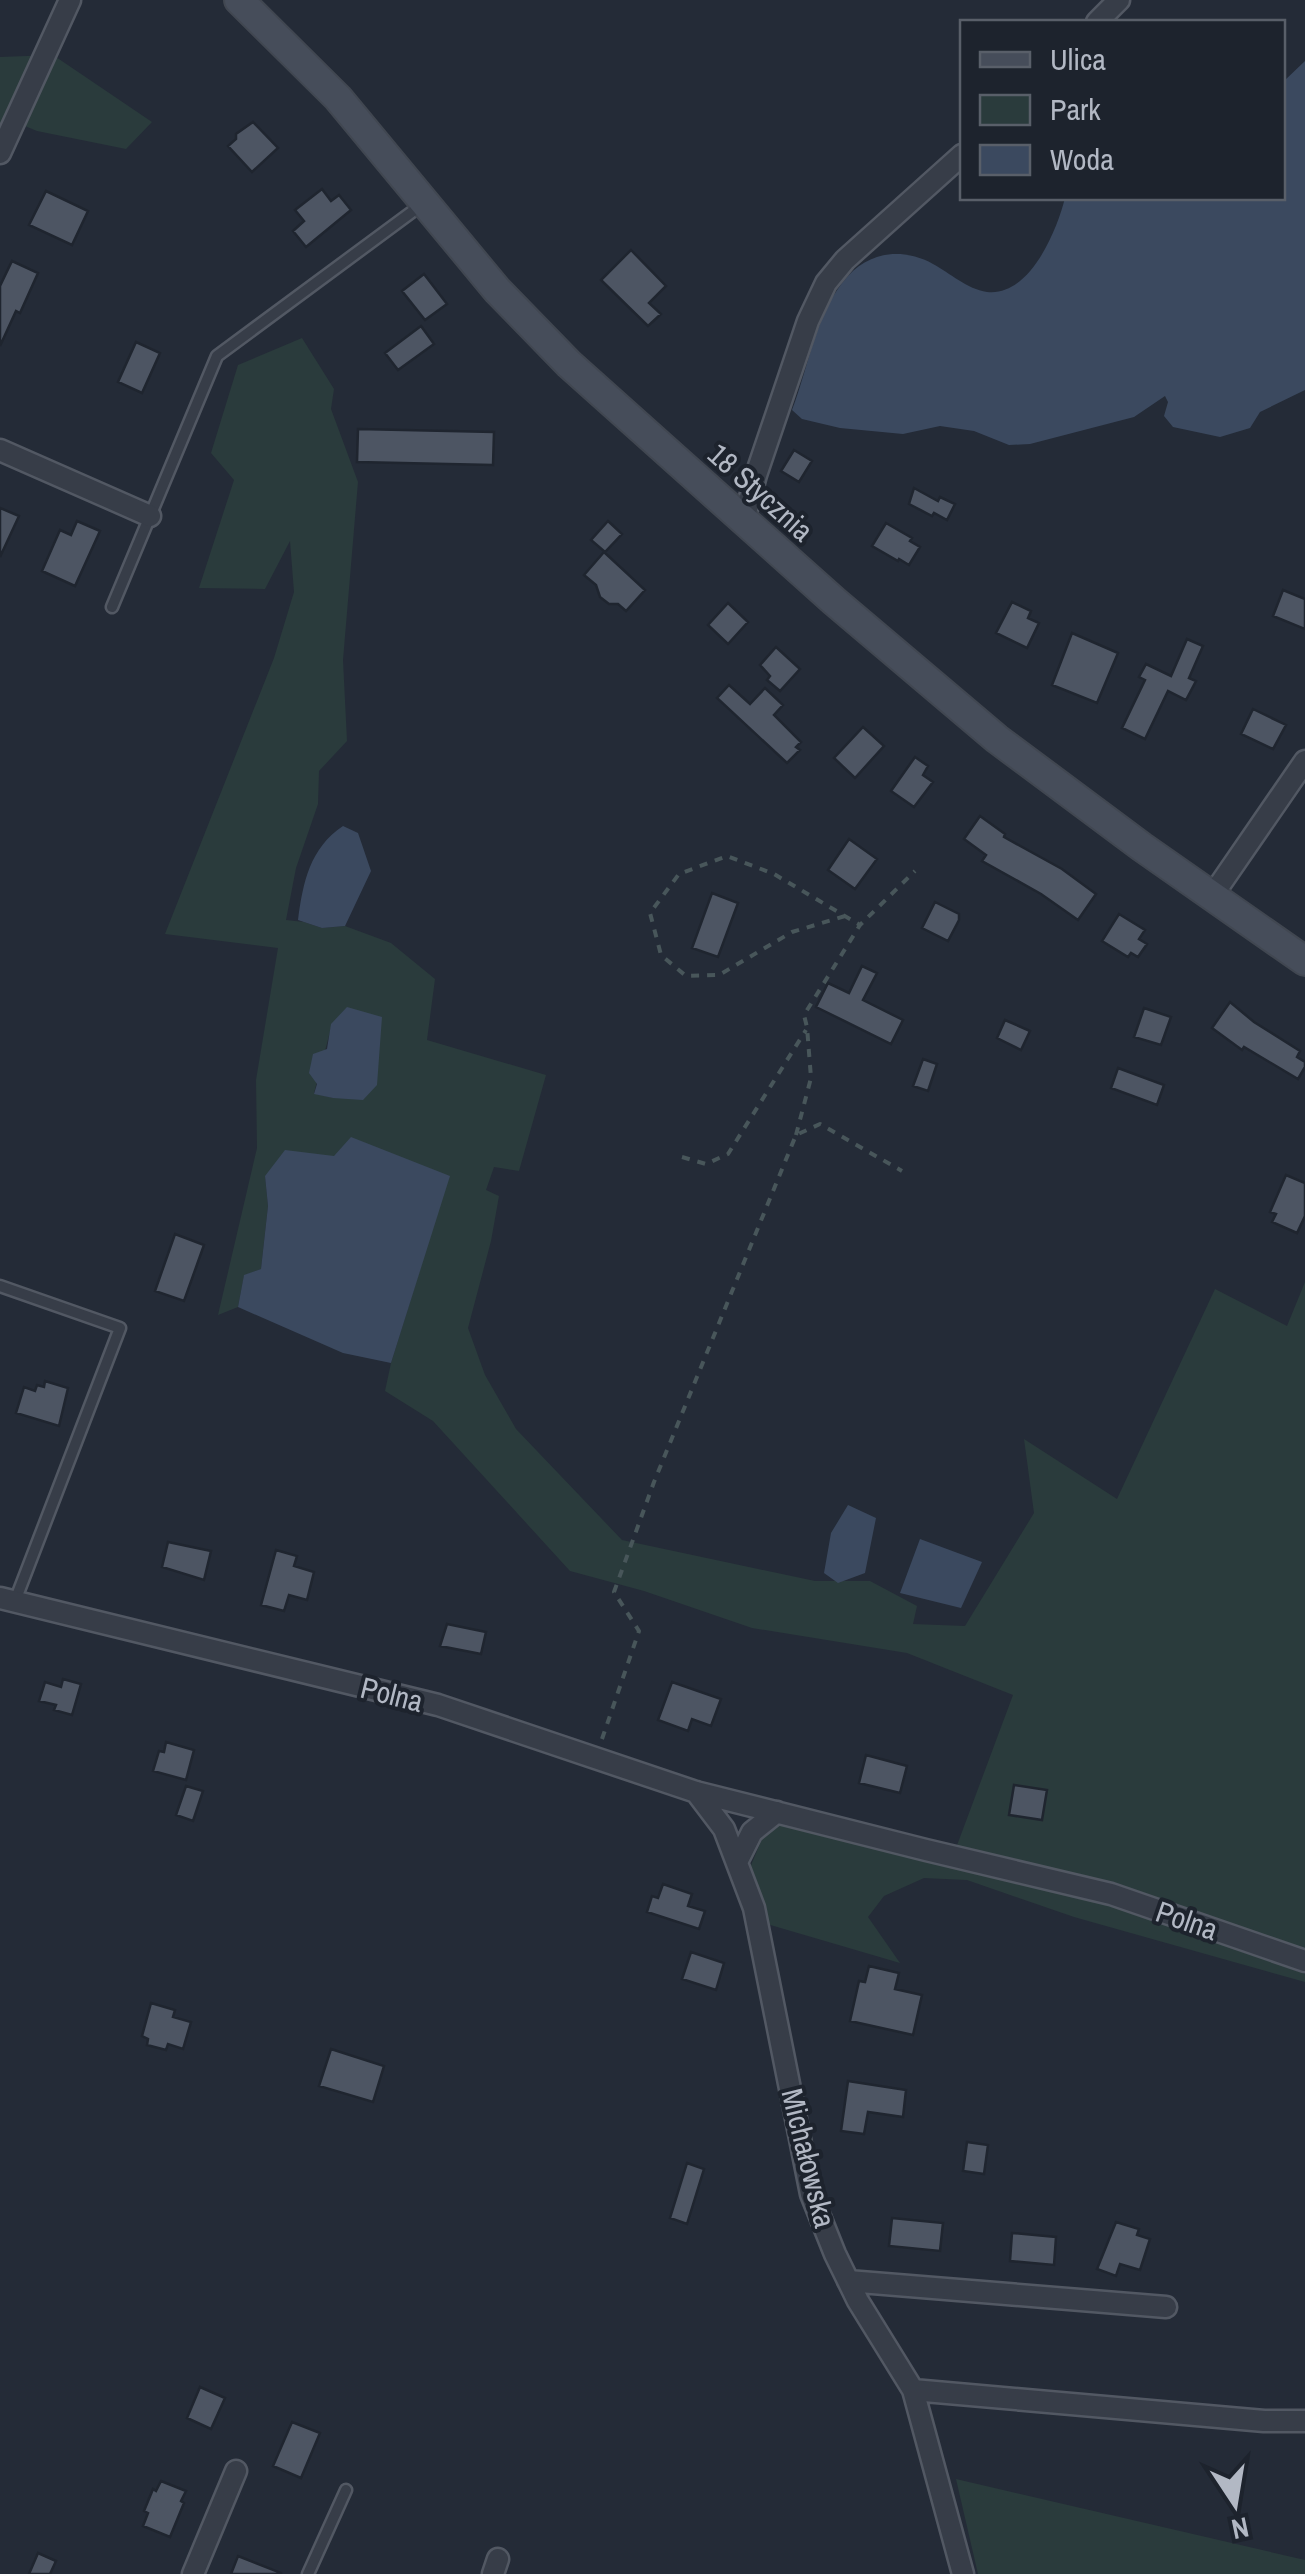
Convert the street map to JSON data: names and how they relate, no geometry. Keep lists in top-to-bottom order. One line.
{"streets":{"street":["18 Stycznia","Polna","Michałowska"]},"crossings":[["Polna","Michałowska"]],"legend":["Ulica","Park","Woda"],"north":"bottom"}
